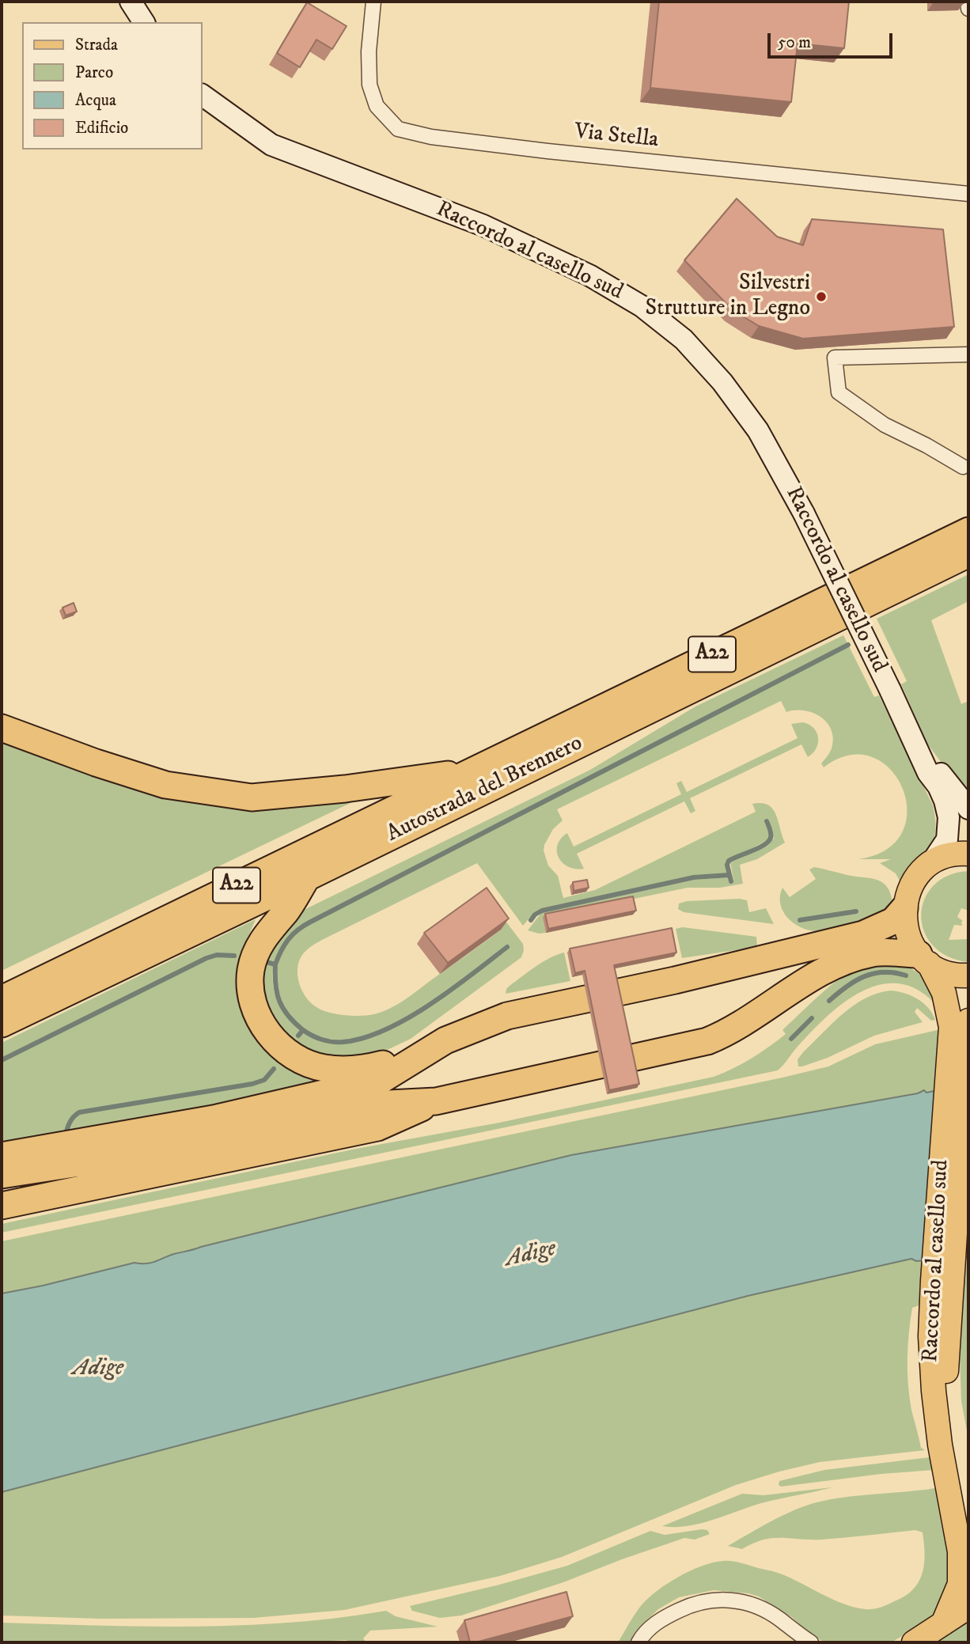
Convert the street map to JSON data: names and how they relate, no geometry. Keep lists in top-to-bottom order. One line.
{"streets":{"highway":["A22","Autostrada del Brennero"],"main road":["Raccordo al casello sud"],"street":["Via Stella"]},"water":["Adige"],"places":["Silvestri Strutture in Legno"],"legend":["Strada","Parco","Acqua","Edificio"],"scale_bar":"50 m"}
